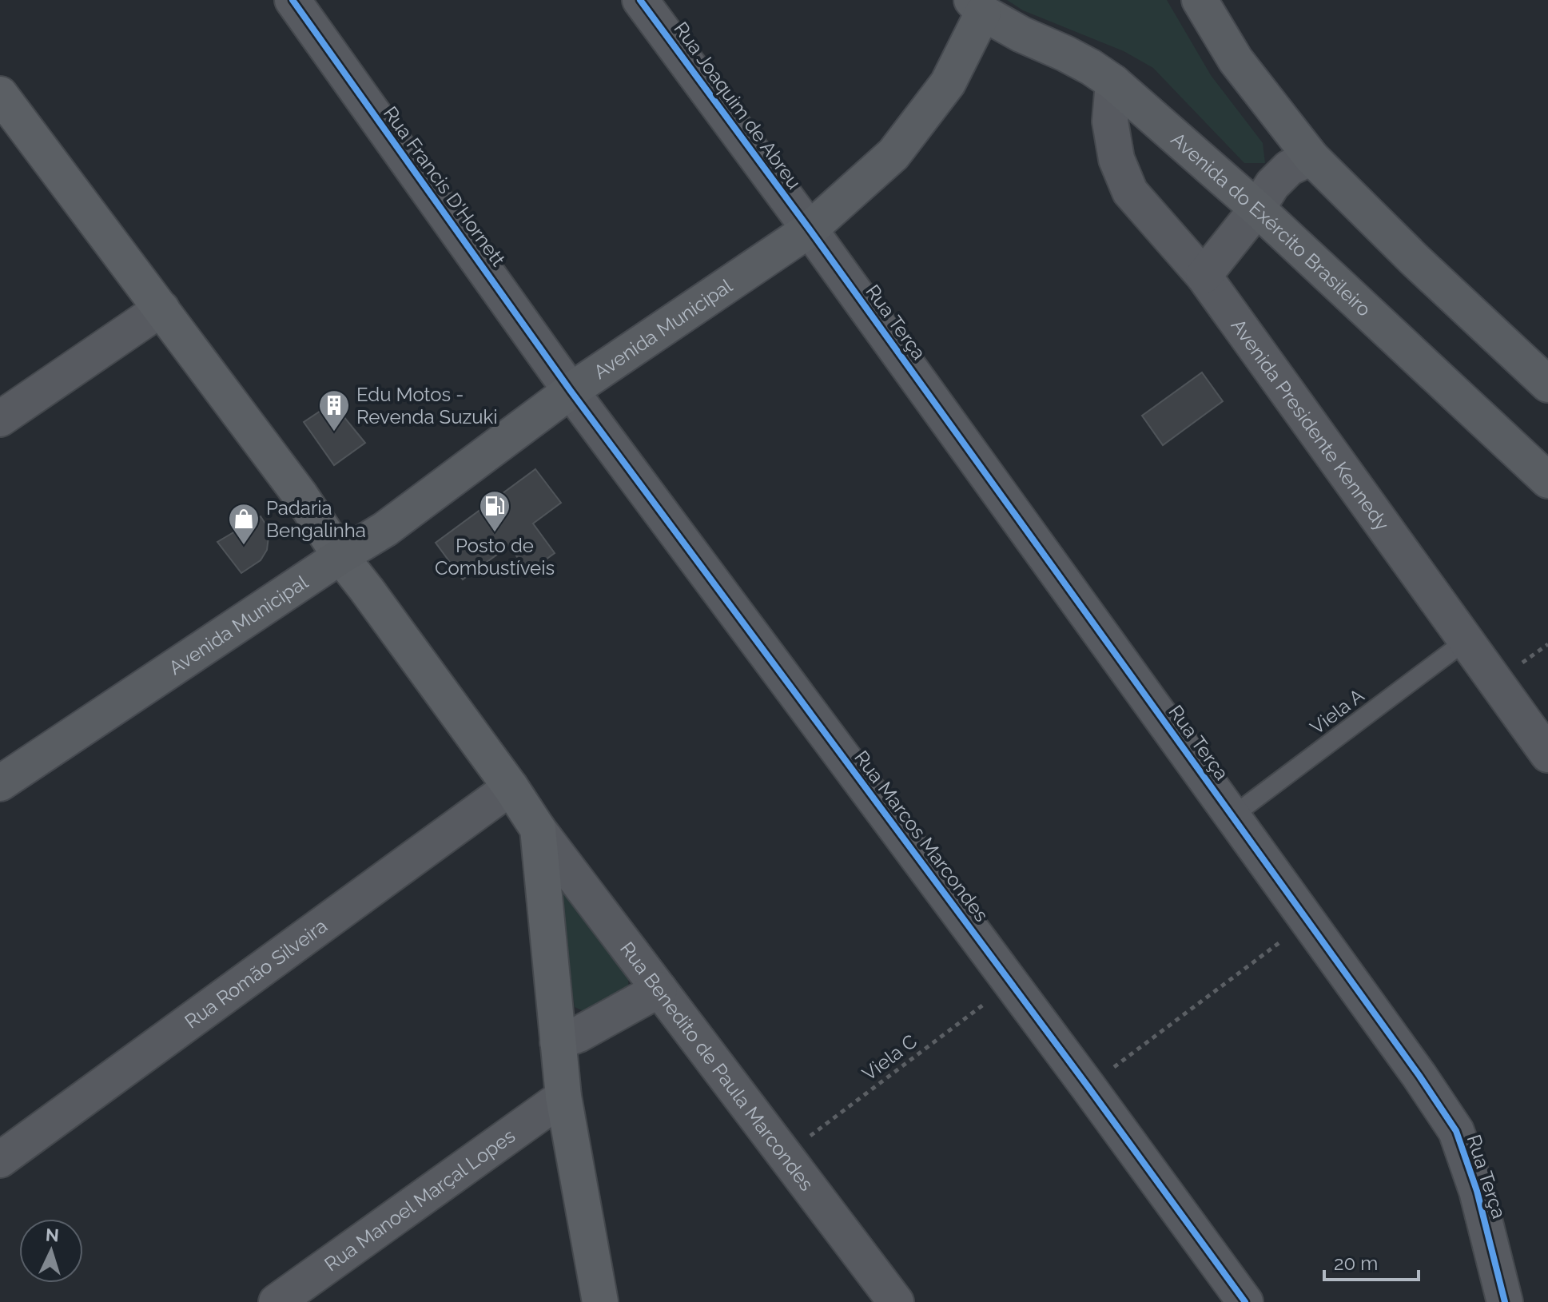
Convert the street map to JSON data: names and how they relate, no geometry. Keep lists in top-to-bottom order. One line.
{"streets":{"main road":["Avenida do Exército Brasileiro","Avenida Municipal"],"street":["Rua Joaquim de Abreu","Rua Francis D'Hornett","Rua Terça","Avenida Presidente Kennedy","Rua Marcos Marcondes","Rua Romão Silveira","Rua Benedito de Paula Marcondes","Rua Manoel Marçal Lopes"],"lane":["Viela A"],"path":["Viela C"]},"crossings":[["Rua Joaquim de Abreu","Rua Terça"],["Rua Joaquim de Abreu","Avenida Municipal"],["Rua Francis D'Hornett","Avenida Municipal"],["Rua Francis D'Hornett","Rua Marcos Marcondes"],["Avenida do Exército Brasileiro","Avenida Municipal"],["Avenida do Exército Brasileiro","Avenida Presidente Kennedy"],["Rua Terça","Avenida Municipal"],["Rua Terça","Viela A"],["Avenida Municipal","Rua Marcos Marcondes"],["Avenida Presidente Kennedy","Viela A"],["Rua Marcos Marcondes","Viela C"],["Viela C","Rua Benedito de Paula Marcondes"]],"places":{"building":["Edu Motos - Revenda Suzuki"],"fuel station":["Posto de Combustíveis"],"shop":["Padaria Bengalinha"]},"scale_bar":"20 m","north":"top"}
